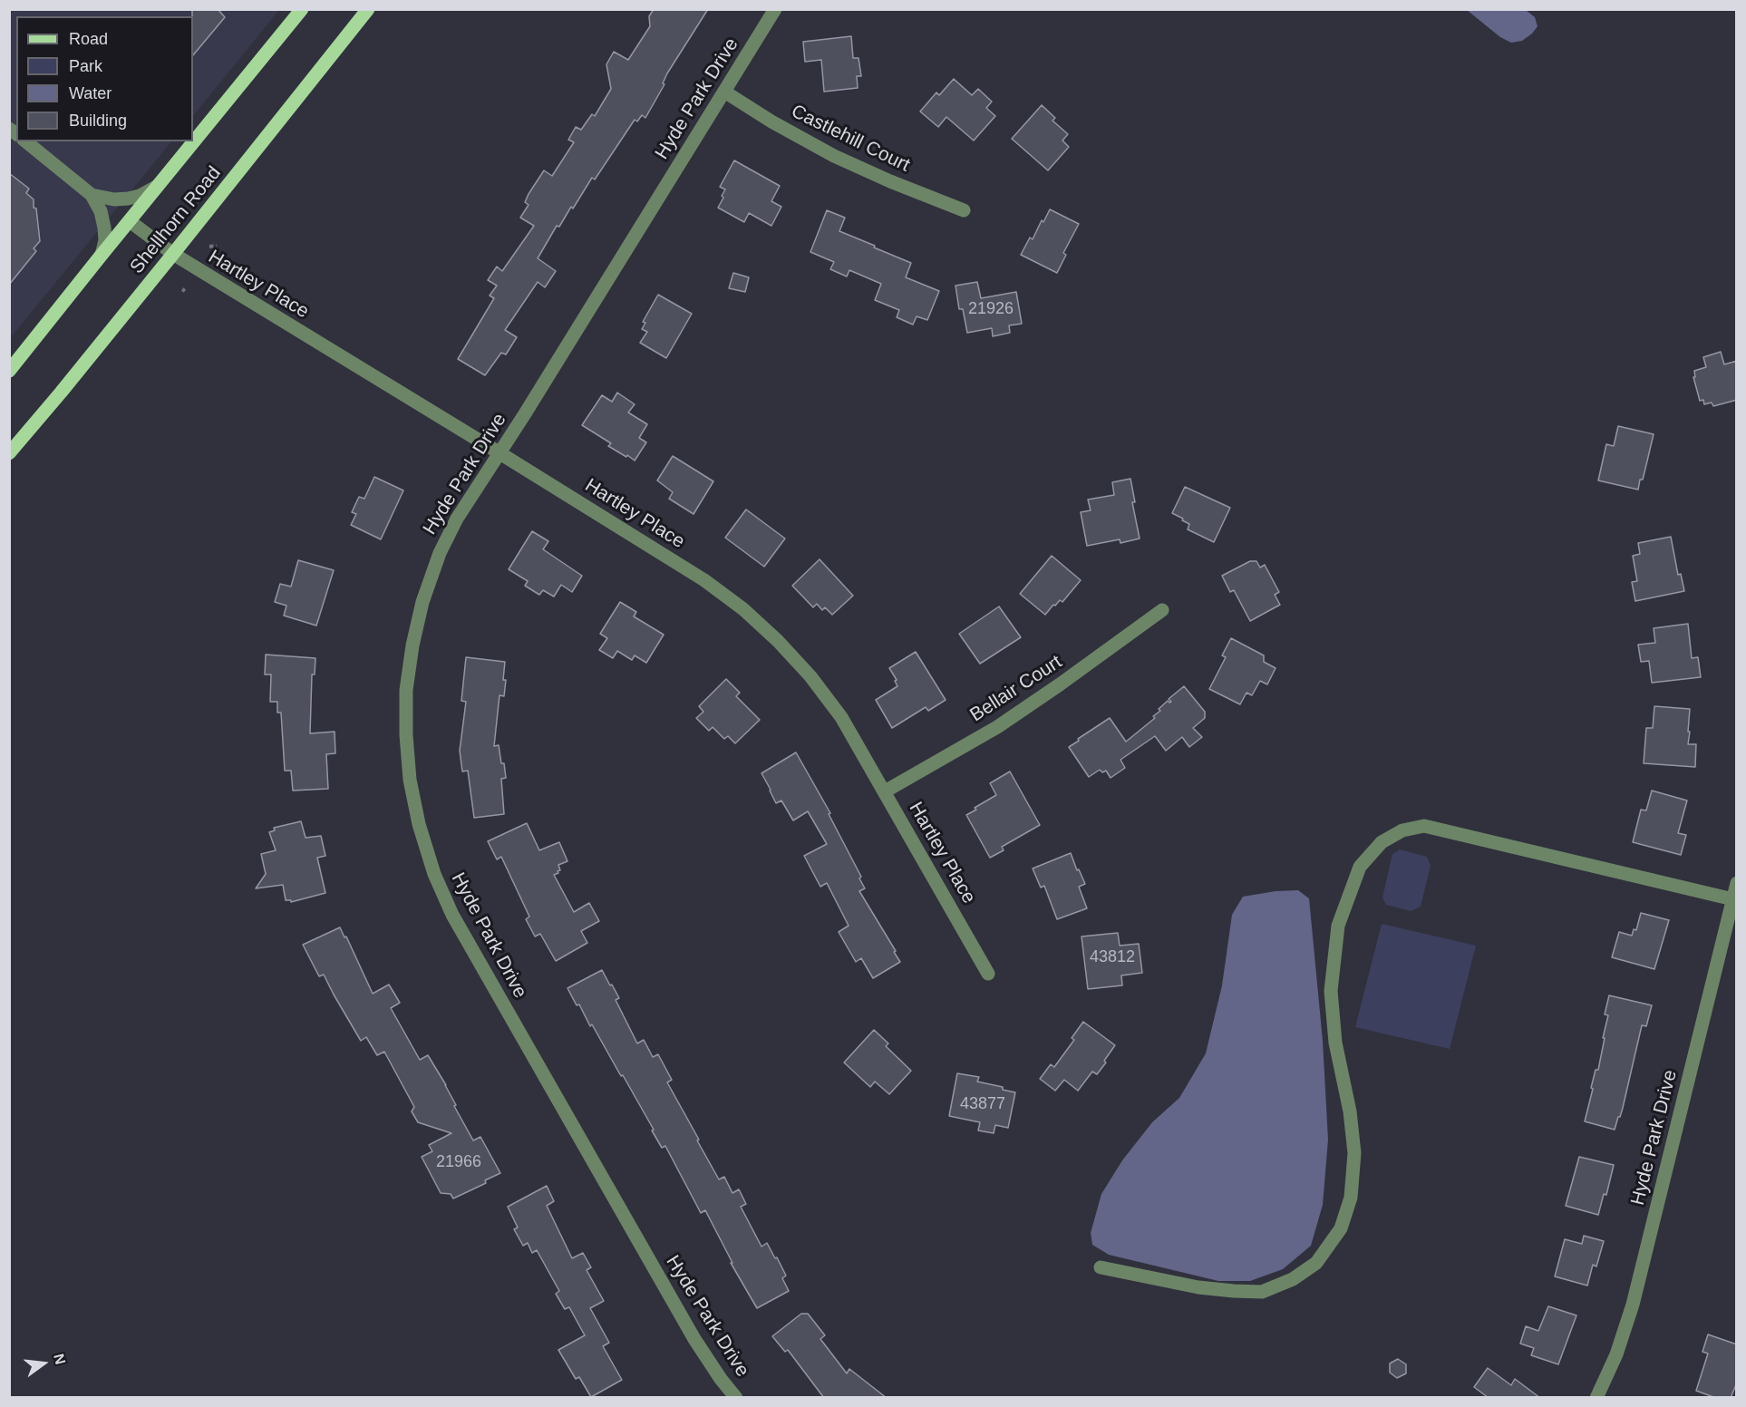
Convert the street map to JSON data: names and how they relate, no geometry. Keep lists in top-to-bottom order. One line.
{"streets":{"main road":["Shellhorn Road"],"street":["Hyde Park Drive","Castlehill Court","Hartley Place","Bellair Court"]},"crossings":[["Hyde Park Drive","Castlehill Court"],["Hyde Park Drive","Hartley Place"],["Shellhorn Road","Hartley Place"],["Hartley Place","Bellair Court"]],"house_numbers":["21926","43812","43877","21966"],"legend":["Road","Park","Water","Building"],"north":"right"}
